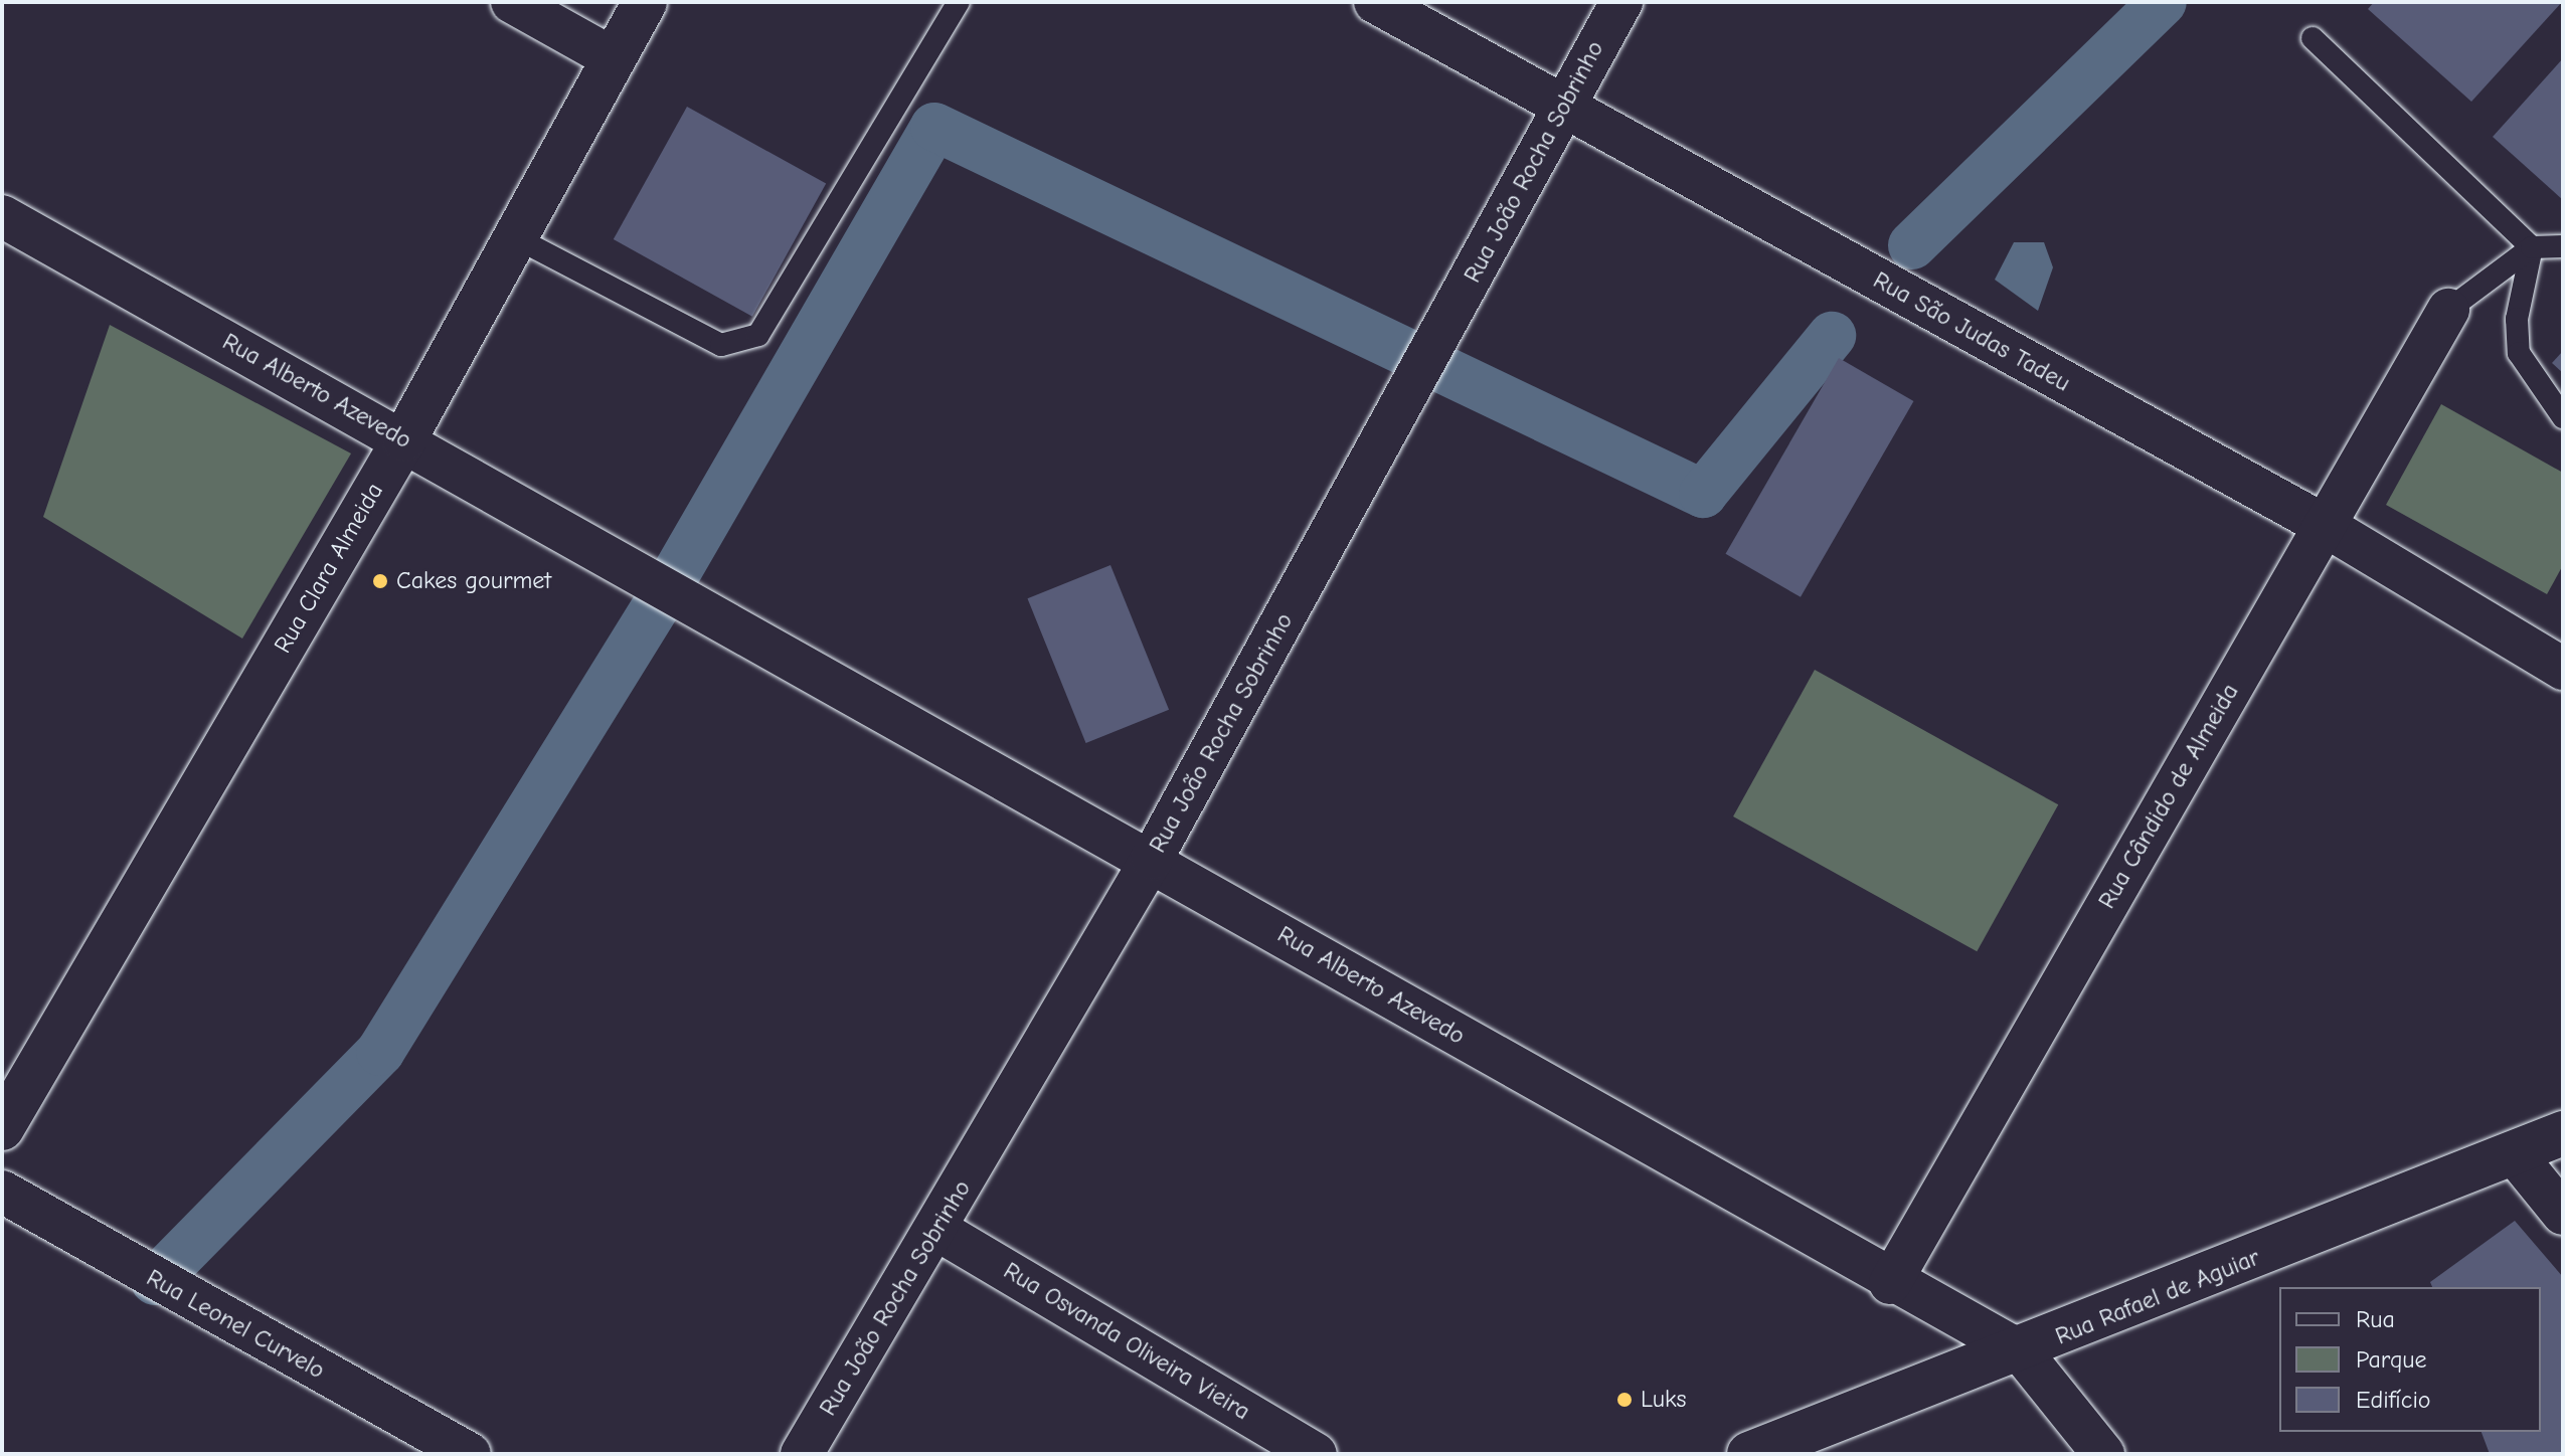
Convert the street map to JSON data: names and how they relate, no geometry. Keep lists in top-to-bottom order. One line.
{"streets":{"street":["Rua João Rocha Sobrinho","Rua São Judas Tadeu","Rua Alberto Azevedo","Rua Clara Almeida","Rua Cândido de Almeida","Rua Rafael de Aguiar","Rua Leonel Curvelo","Rua Osvanda Oliveira Vieira"]},"crossings":[["Rua João Rocha Sobrinho","Rua São Judas Tadeu"],["Rua João Rocha Sobrinho","Rua Alberto Azevedo"],["Rua João Rocha Sobrinho","Rua Osvanda Oliveira Vieira"],["Rua São Judas Tadeu","Rua Cândido de Almeida"],["Rua Alberto Azevedo","Rua Clara Almeida"],["Rua Alberto Azevedo","Rua Cândido de Almeida"],["Rua Alberto Azevedo","Rua Rafael de Aguiar"]],"places":["Cakes gourmet","Luks"],"legend":["Rua","Parque","Edifício"]}
